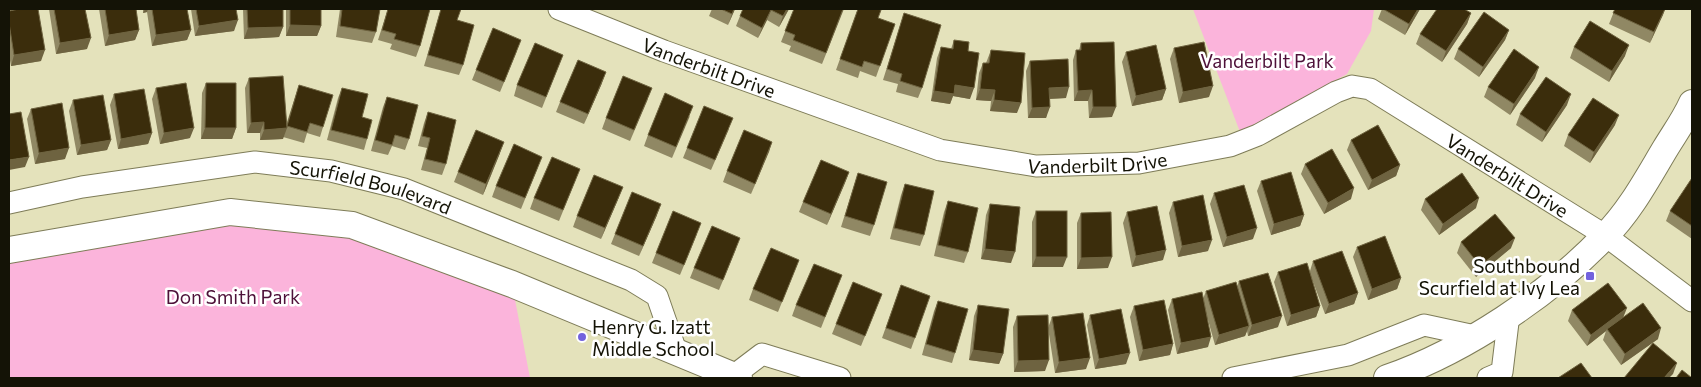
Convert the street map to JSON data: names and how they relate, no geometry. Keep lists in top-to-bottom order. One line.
{"streets":{"street":["Vanderbilt Drive","Scurfield Boulevard"]},"parks":["Vanderbilt Park","Don Smith Park"],"places":{"transit":["Southbound Scurfield at Ivy Lea"],"other":["Henry G. Izatt Middle School"]}}
